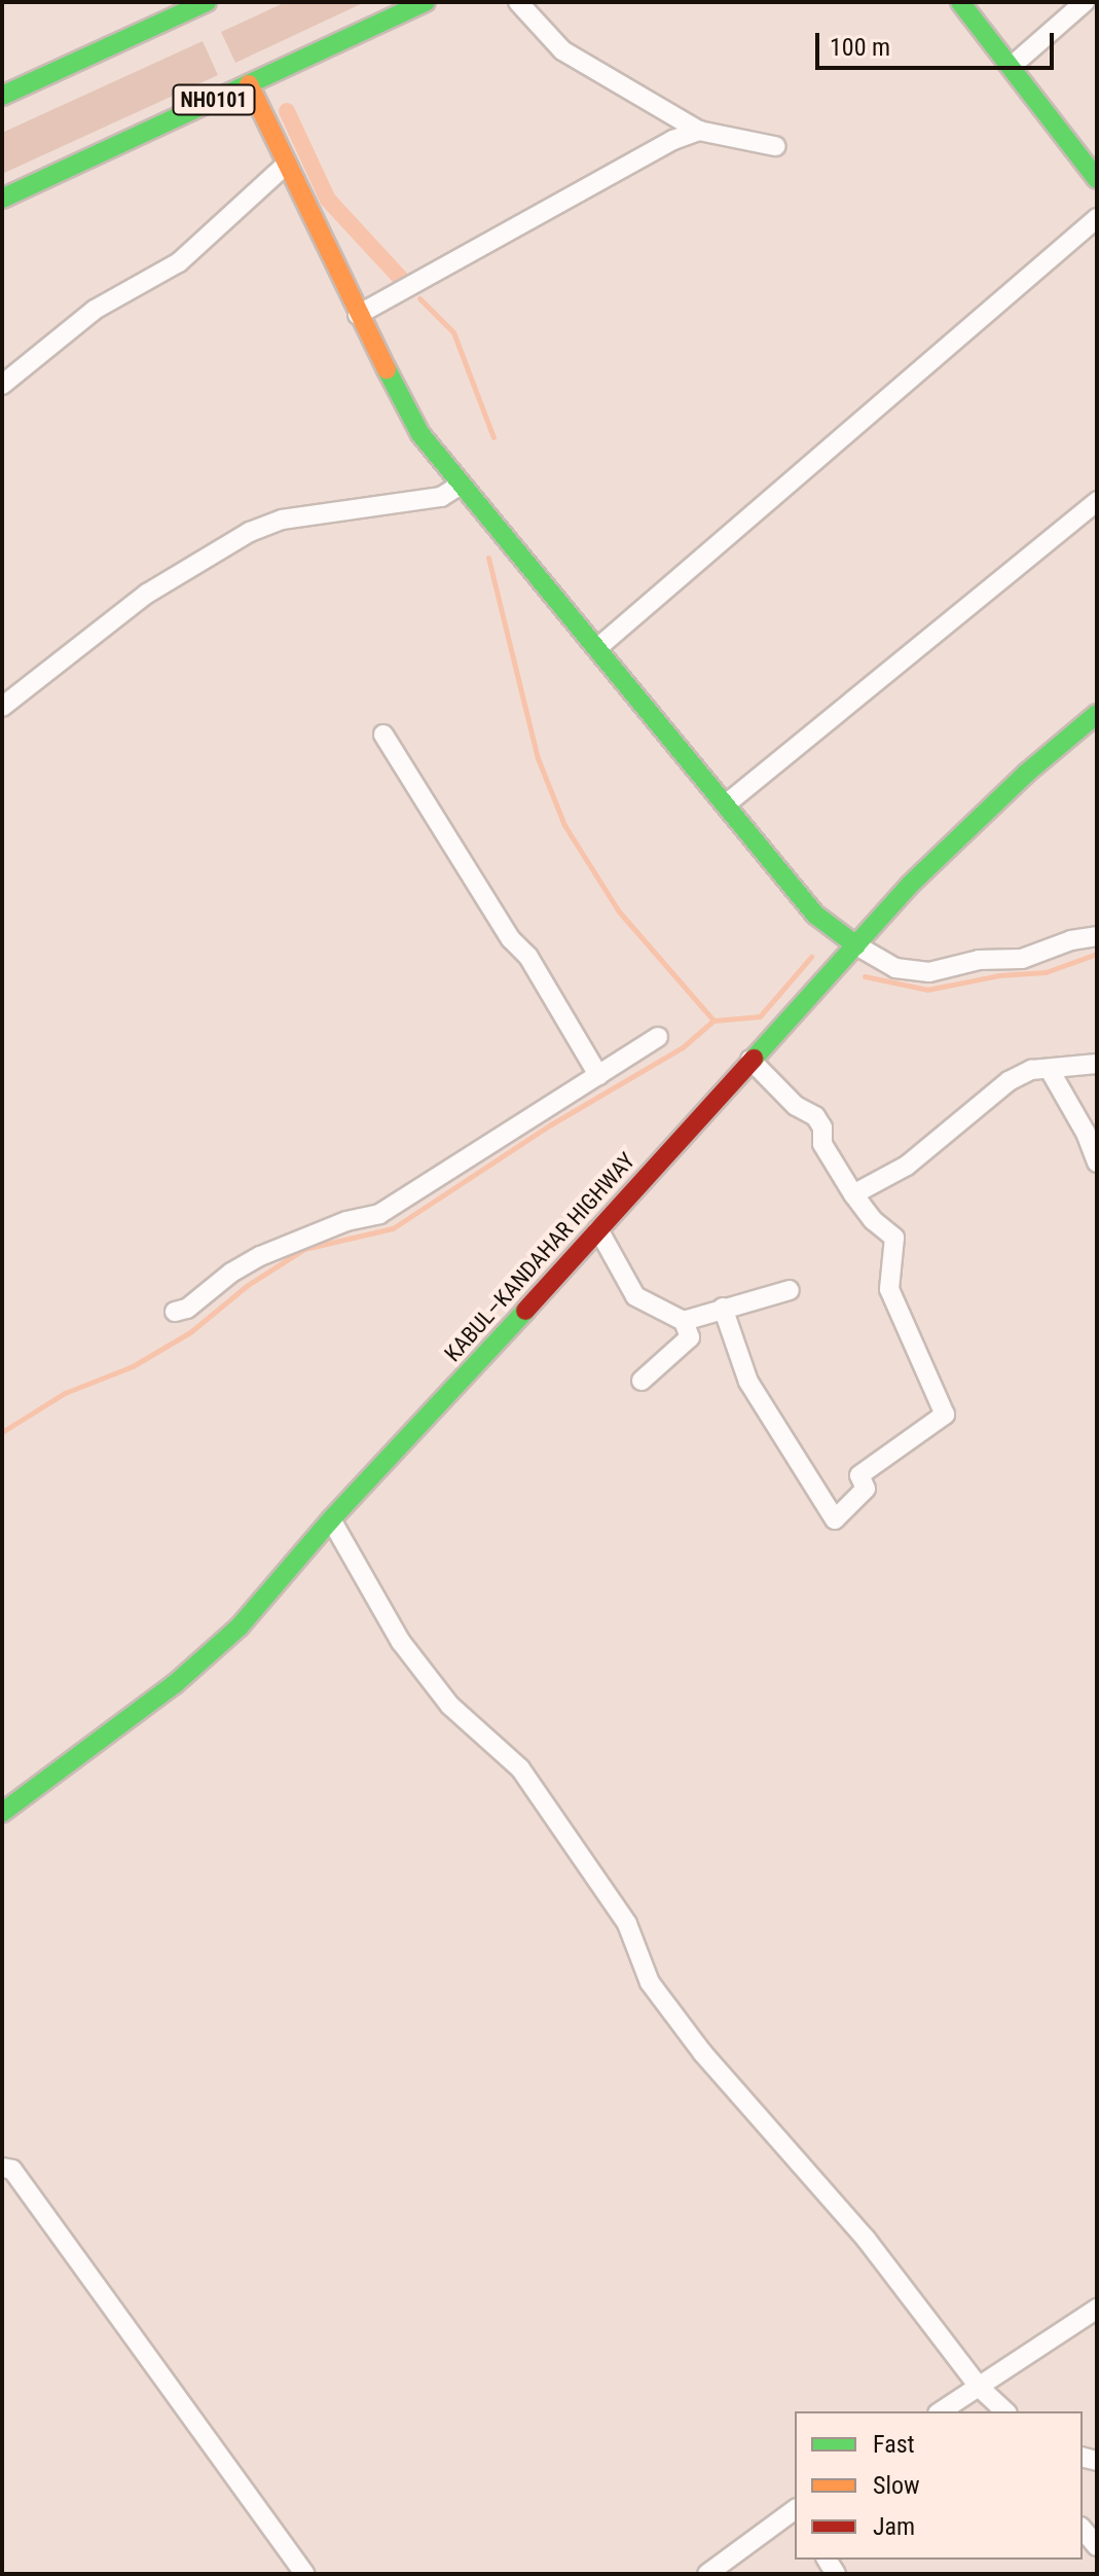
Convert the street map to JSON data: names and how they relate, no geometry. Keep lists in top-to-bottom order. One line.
{"streets":{"main road":["NH0101","KABUL–KANDAHAR HIGHWAY"]},"legend":["Fast","Slow","Jam"],"scale_bar":"100 m"}
